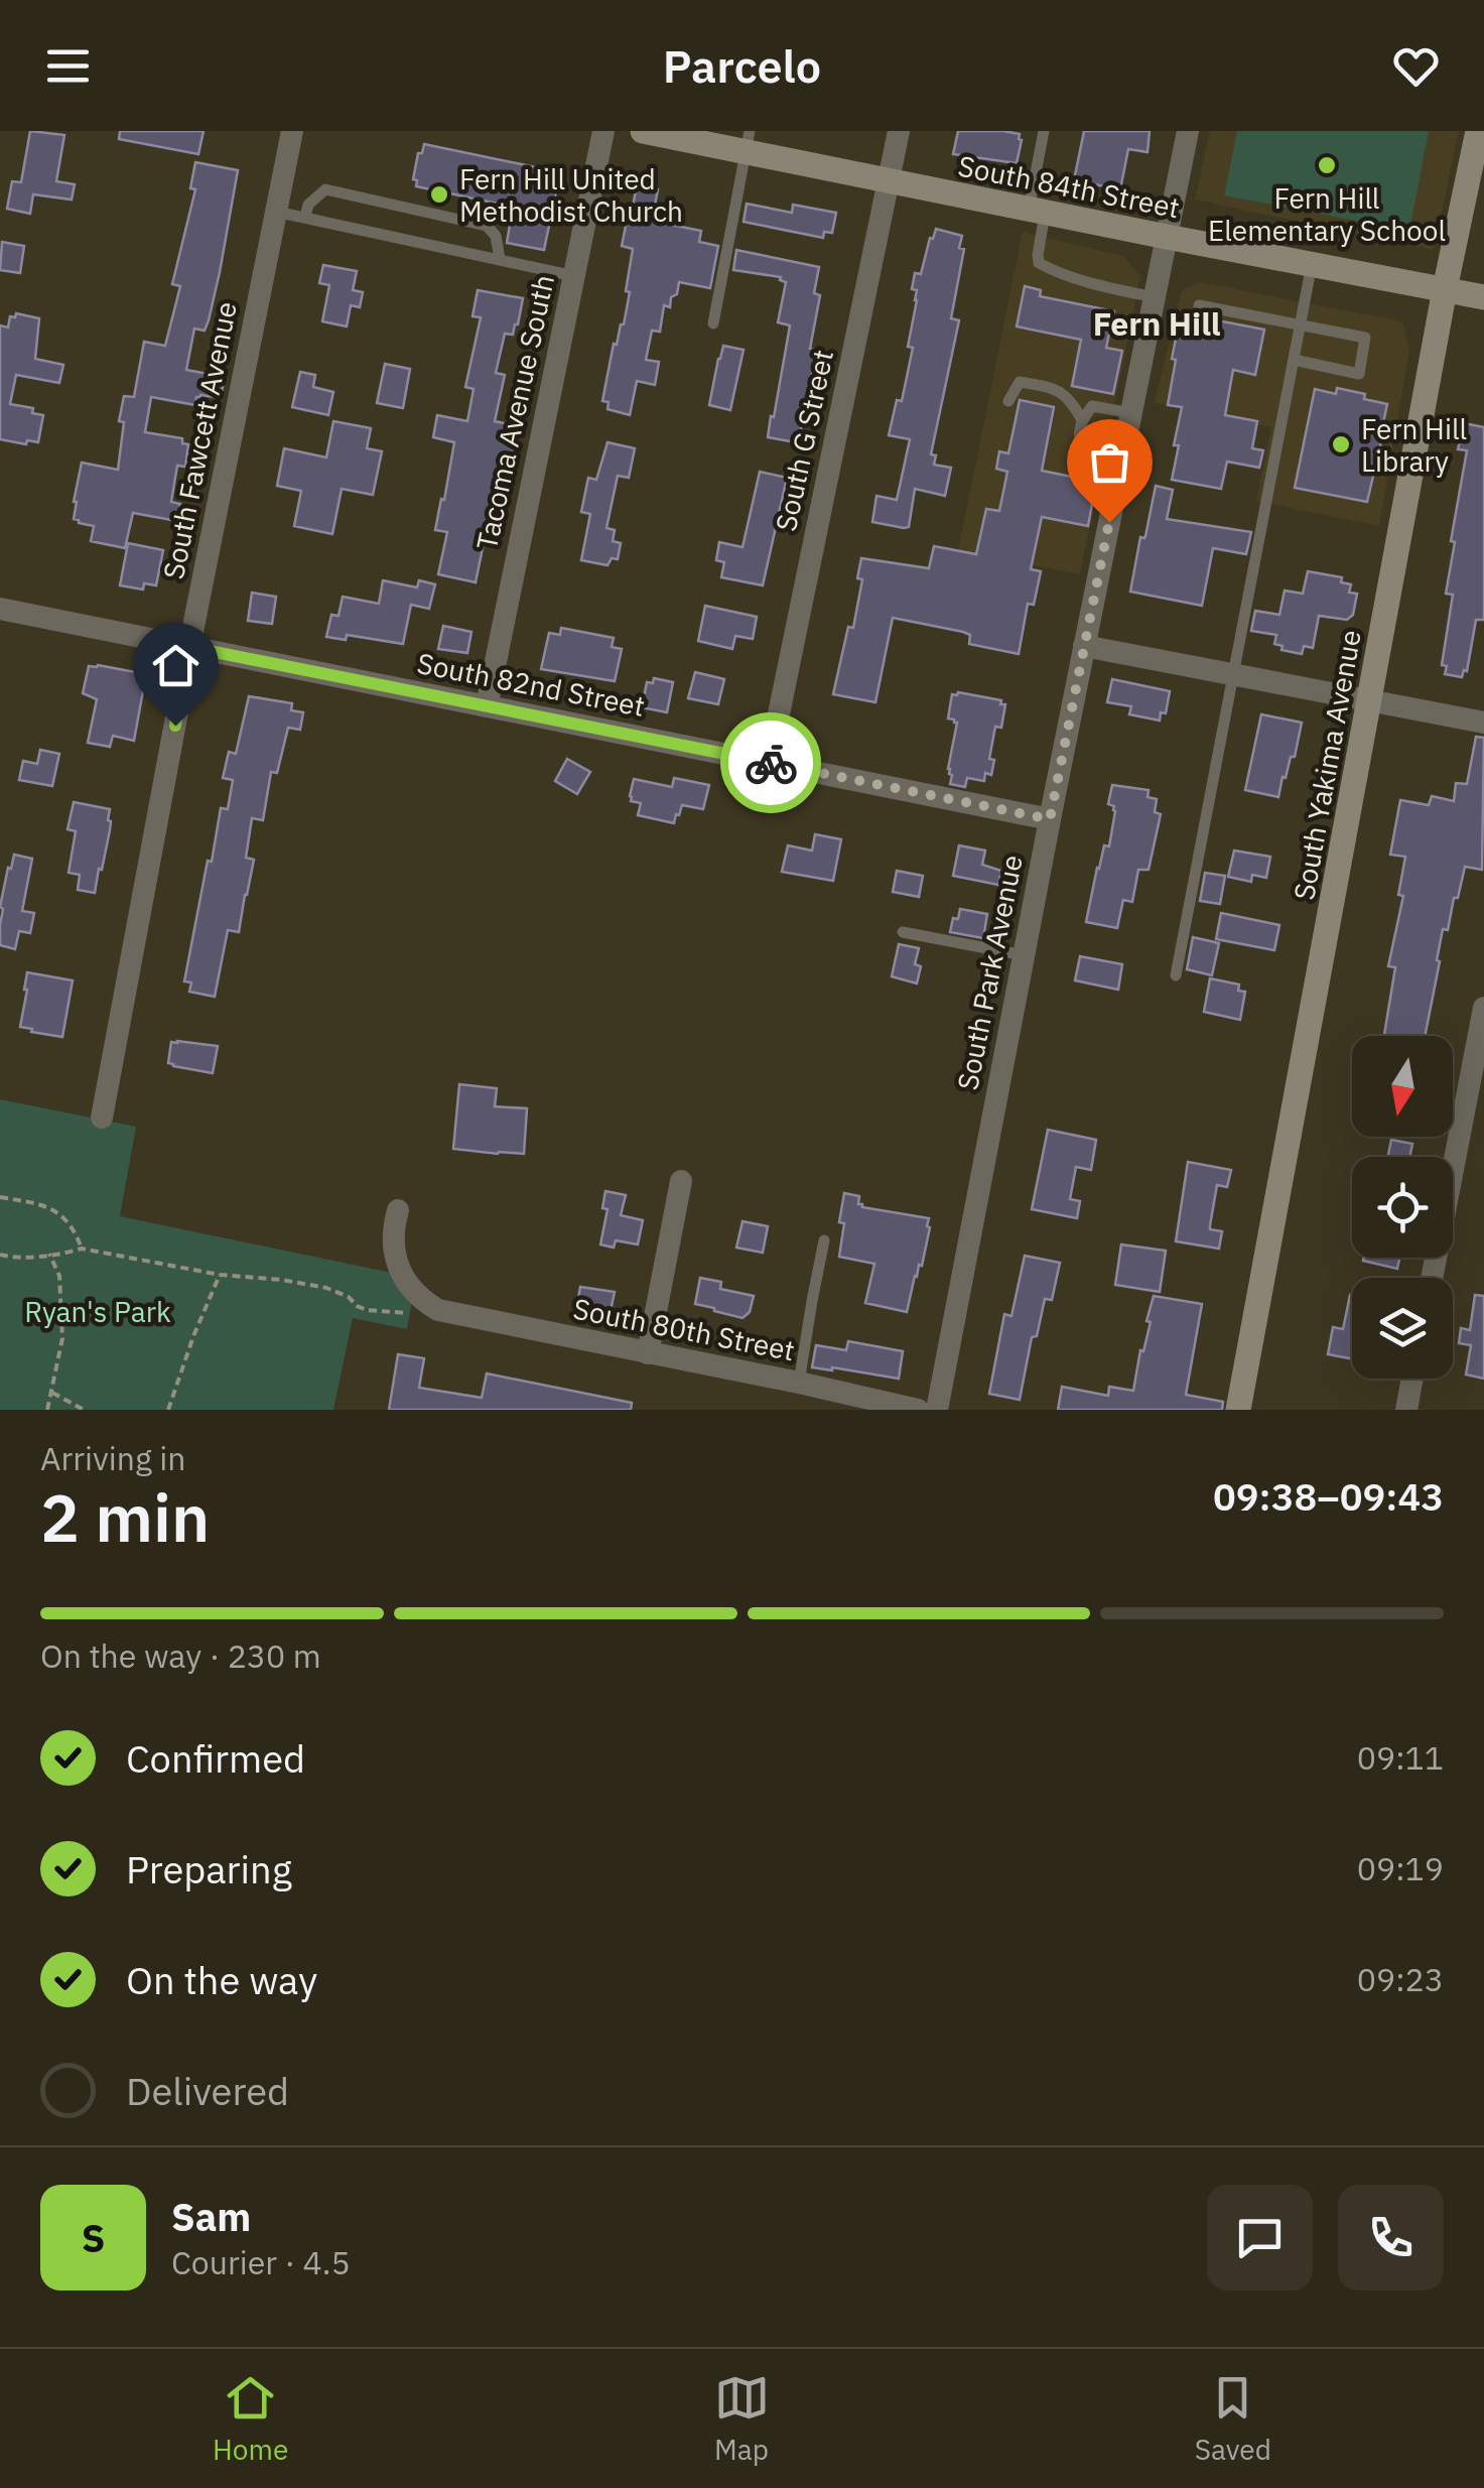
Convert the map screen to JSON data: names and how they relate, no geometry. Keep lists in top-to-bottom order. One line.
{"streets":{"main road":["South 84th Street","South Yakima Avenue"],"street":["Tacoma Avenue South","South Fawcett Avenue","South G Street","South 82nd Street","South Park Avenue","South 80th Street"]},"crossings":[["South 84th Street","South G Street"],["South 84th Street","South Yakima Avenue"],["South 84th Street","South Park Avenue"],["Tacoma Avenue South","South 82nd Street"],["South Fawcett Avenue","South 82nd Street"],["South G Street","South 82nd Street"],["South 82nd Street","South Park Avenue"]],"districts":["Fern Hill"],"parks":["Ryan's Park"],"places":["Fern Hill Elementary School","Fern Hill United Methodist Church","Fern Hill Library"],"north":"bottom","page":{"header":"Parcelo","heading":["2 min","Arriving in","09:38–09:43"],"panel":["Sam","Courier · 4.5"],"bar":"On the way · 230 m","list":[["Confirmed","09:11"],["Preparing","09:19"],["On the way","09:23"],"Delivered"],"round":"S","tabs":["Home","Map","Saved"]}}
